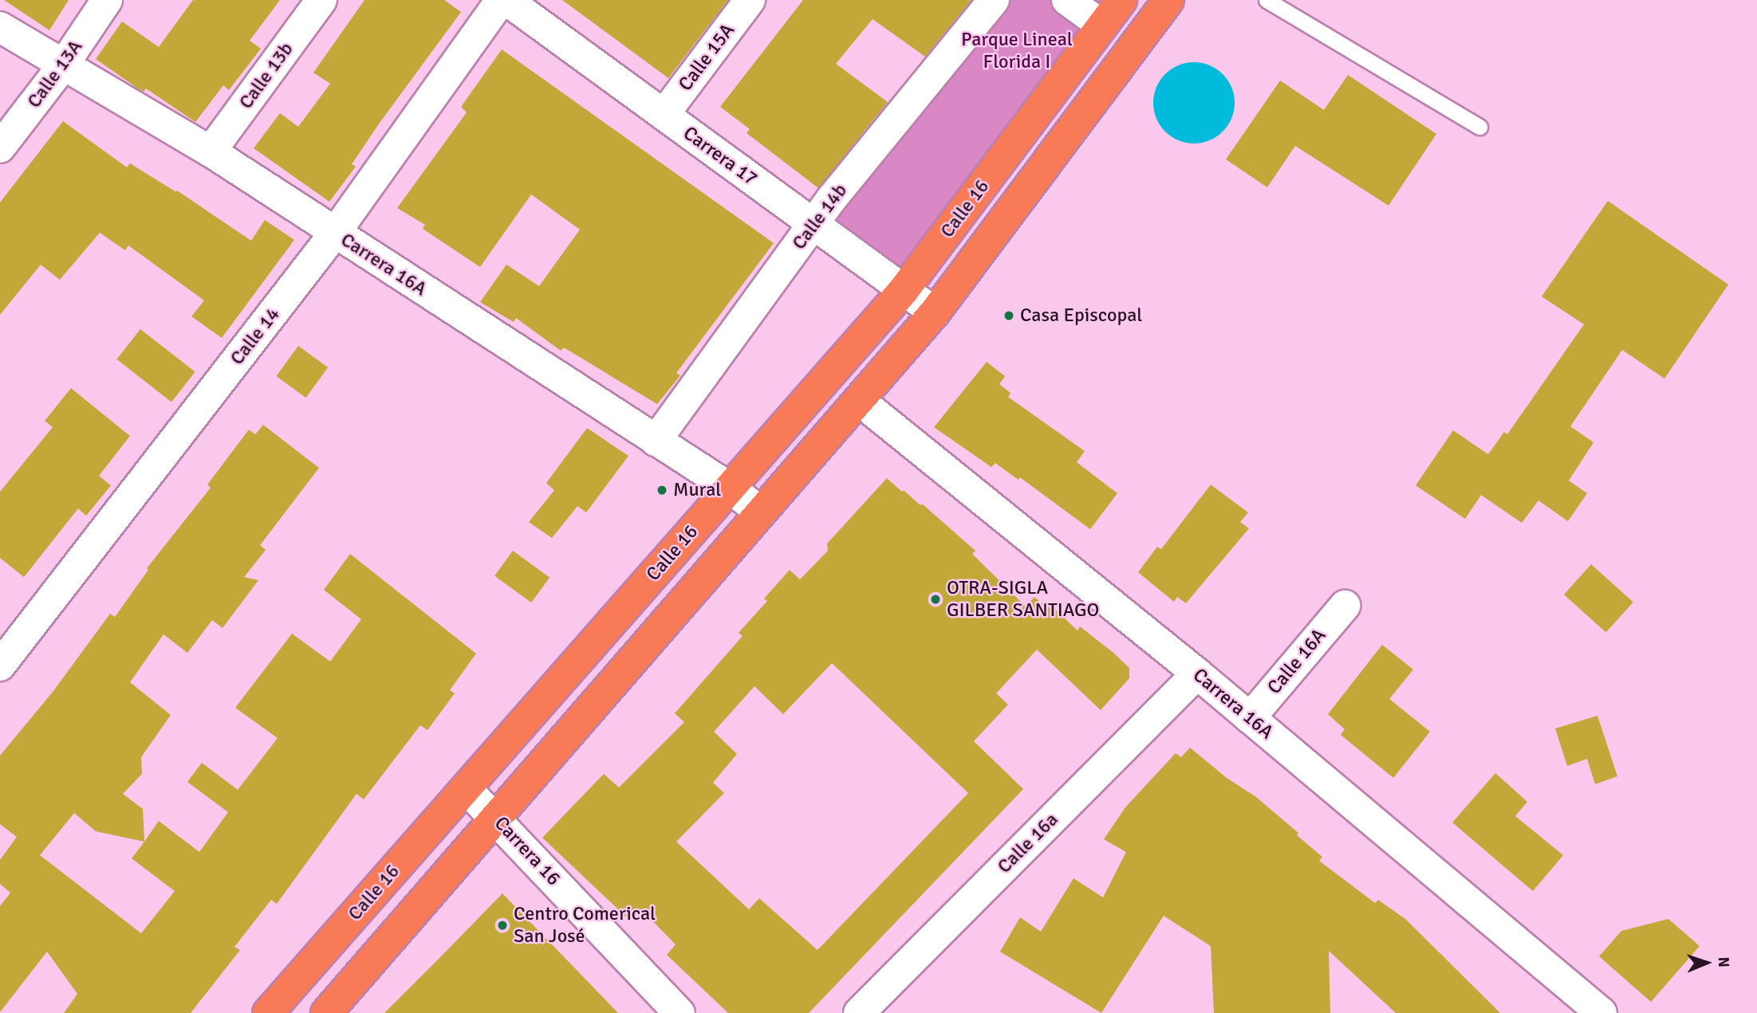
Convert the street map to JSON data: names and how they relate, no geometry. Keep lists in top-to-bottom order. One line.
{"streets":{"highway":["Calle 16"],"street":["Calle 15A","Calle 13A","Calle 13b","Carrera 17","Calle 14b","Carrera 16A","Calle 14","Calle 16A","Calle 16a","Carrera 16"]},"crossings":[["Calle 15A","Carrera 17"],["Calle 13A","Carrera 16A"],["Calle 13b","Carrera 16A"],["Carrera 17","Calle 16"],["Carrera 17","Calle 14b"],["Calle 16","Carrera 16A"],["Calle 16","Carrera 16"],["Calle 14b","Carrera 16A"],["Carrera 16A","Calle 14"],["Carrera 16A","Calle 16A"],["Carrera 16A","Calle 16a"]],"parks":["Parque Lineal Florida I"],"places":["Casa Episcopal","Mural","OTRA-SIGLA GILBER SANTIAGO","Centro Comerical San José"],"north":"right"}
